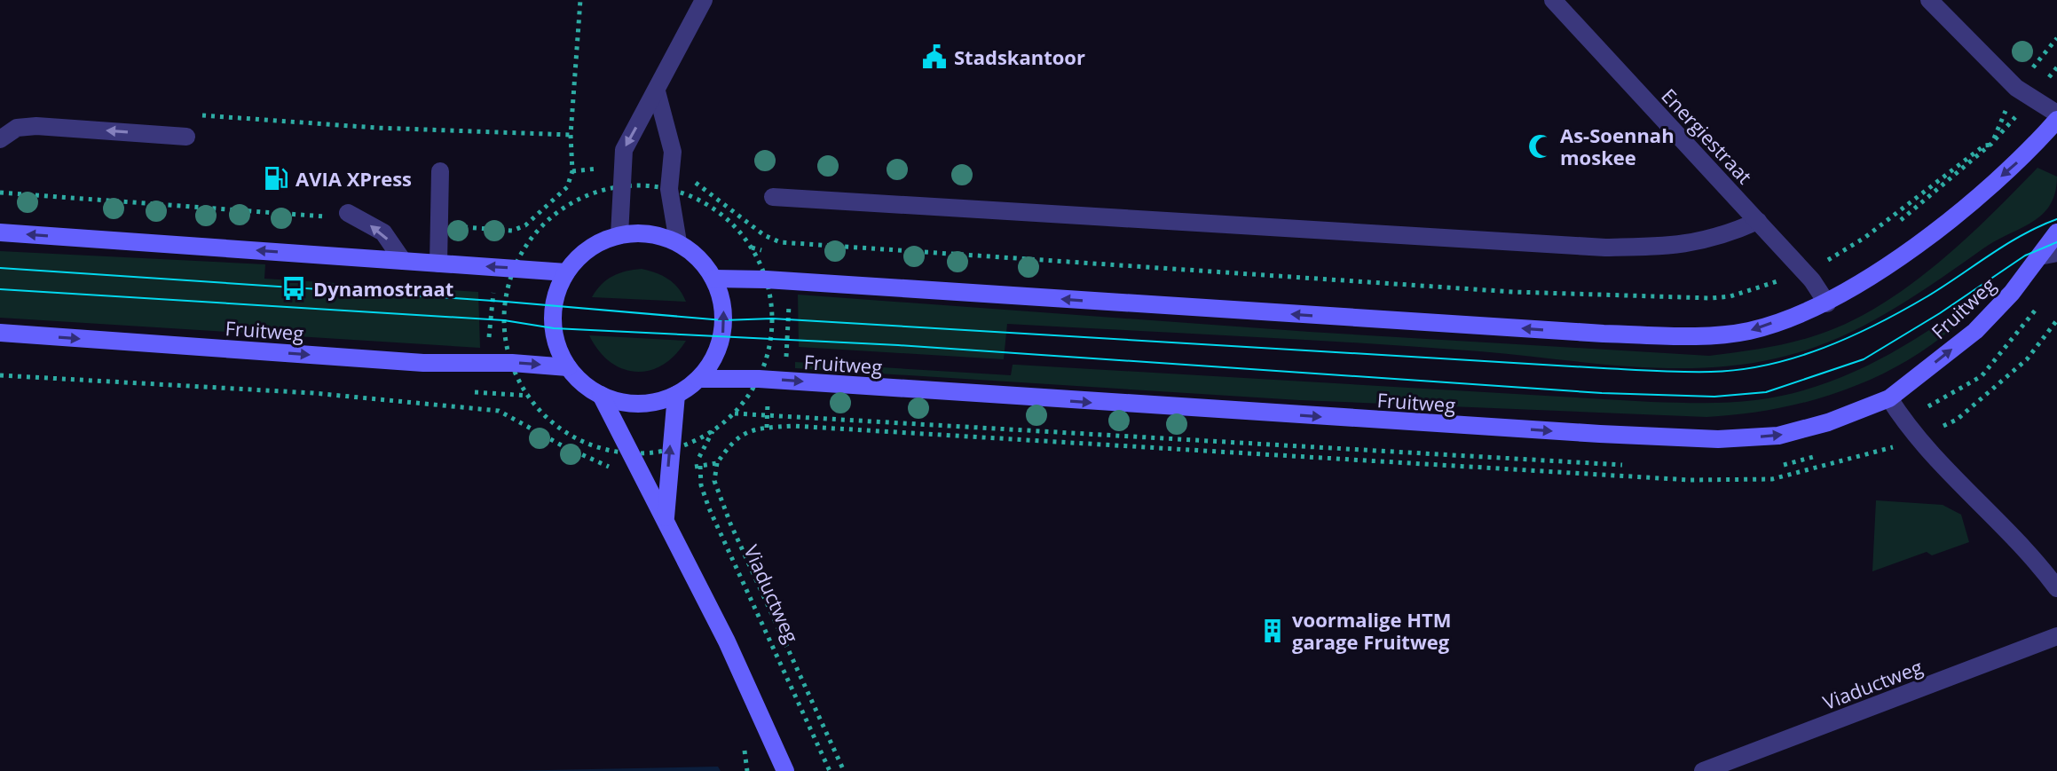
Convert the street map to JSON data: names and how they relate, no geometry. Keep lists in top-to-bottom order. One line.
{"streets":{"street":["Energiestraat","Fruitweg","Viaductweg"]},"places":{"public building":["Stadskantoor"],"mosque":["As-Soennah moskee"],"fuel station":["AVIA XPress"],"bus stop":["Dynamostraat"],"building":["voormalige HTM garage Fruitweg"]}}
